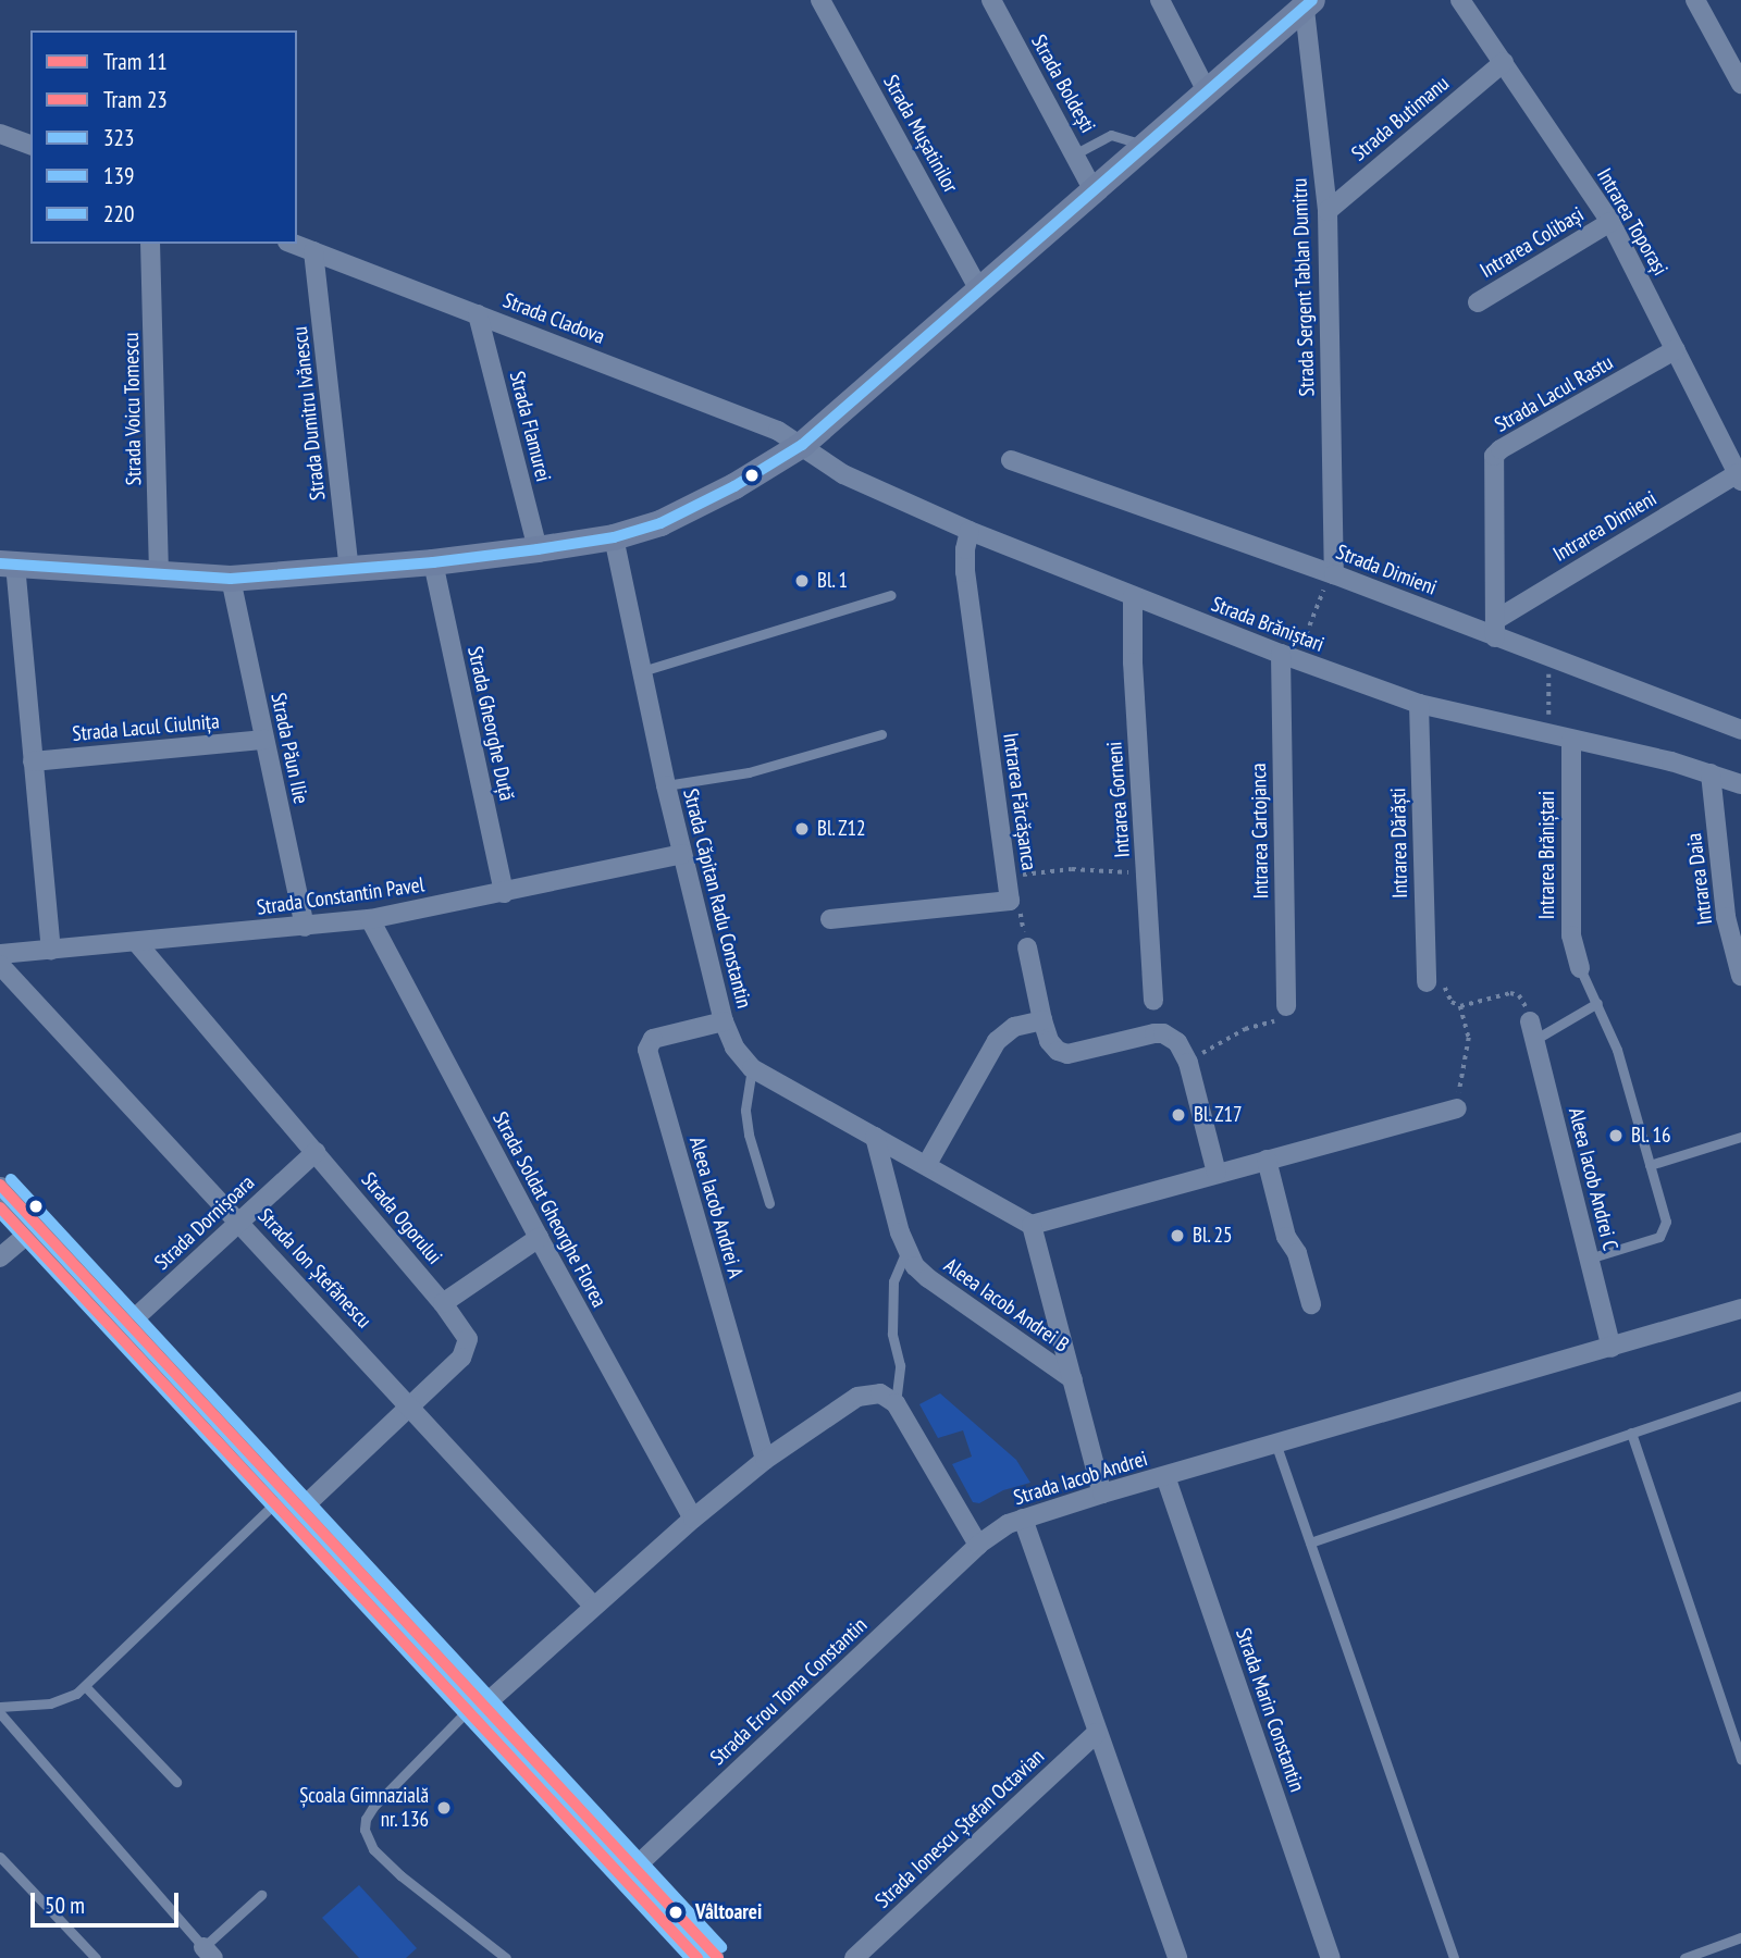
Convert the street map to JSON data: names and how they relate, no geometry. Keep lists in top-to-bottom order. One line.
{"streets":{"street":["Strada Boldești","Strada Butimanu","Strada Mușatinilor","Intrarea Toporași","Intrarea Colibași","Strada Sergent Tablan Dumitru","Strada Cladova","Strada Lacul Rastu","Strada Voicu Tomescu","Strada Dumitru Ivănescu","Strada Flamurei","Intrarea Dimieni","Strada Dimieni","Strada Brăniștari","Strada Gheorghe Duță","Strada Lacul Ciulnița","Strada Păun Ilie","Intrarea Gorneni","Intrarea Fărcășanca","Intrarea Cartojanca","Intrarea Dărăști","Intrarea Brăniștari","Intrarea Daia","Strada Constantin Pavel","Strada Căpitan Radu Constantin","Aleea Iacob Andrei C","Aleea Iacob Andrei A","Strada Soldat Gheorghe Florea","Strada Ogorului","Strada Dornișoara","Strada Ion Ștefănescu","Aleea Iacob Andrei B","Strada Iacob Andrei","Strada Erou Toma Constantin","Strada Marin Constantin","Strada Ionescu Ștefan Octavian"]},"crossings":[["Strada Butimanu","Intrarea Toporași"],["Strada Butimanu","Strada Sergent Tablan Dumitru"],["Intrarea Toporași","Intrarea Colibași"],["Intrarea Toporași","Strada Lacul Rastu"],["Intrarea Toporași","Intrarea Dimieni"],["Strada Sergent Tablan Dumitru","Strada Dimieni"],["Strada Cladova","Strada Dumitru Ivănescu"],["Strada Cladova","Strada Flamurei"],["Strada Cladova","Strada Brăniștari"],["Strada Lacul Rastu","Intrarea Dimieni"],["Strada Lacul Rastu","Strada Dimieni"],["Intrarea Dimieni","Strada Dimieni"],["Strada Brăniștari","Intrarea Gorneni"],["Strada Brăniștari","Intrarea Fărcășanca"],["Strada Brăniștari","Intrarea Cartojanca"],["Strada Brăniștari","Intrarea Dărăști"],["Strada Brăniștari","Intrarea Brăniștari"],["Strada Brăniștari","Intrarea Daia"],["Strada Gheorghe Duță","Strada Constantin Pavel"],["Strada Lacul Ciulnița","Strada Păun Ilie"],["Strada Păun Ilie","Strada Constantin Pavel"],["Strada Constantin Pavel","Strada Căpitan Radu Constantin"],["Strada Constantin Pavel","Strada Soldat Gheorghe Florea"],["Strada Constantin Pavel","Strada Ogorului"],["Strada Căpitan Radu Constantin","Aleea Iacob Andrei A"],["Strada Căpitan Radu Constantin","Aleea Iacob Andrei B"],["Aleea Iacob Andrei C","Strada Iacob Andrei"],["Strada Ogorului","Strada Dornișoara"],["Strada Ogorului","Strada Ion Ștefănescu"],["Strada Dornișoara","Strada Ion Ștefănescu"],["Aleea Iacob Andrei B","Strada Iacob Andrei"],["Strada Iacob Andrei","Strada Erou Toma Constantin"],["Strada Iacob Andrei","Strada Marin Constantin"]],"places":["Bl. 1","Bl. Z12","Bl. Z17","Bl. 16","Bl. 25","Școala Gimnazială nr. 136","Vâltoarei"],"lines":["transit line 323","transit line 220","tram line 11","tram line 23","transit line 139"],"legend":["Tram 11","Tram 23","323","139","220"],"scale_bar":"50 m"}
